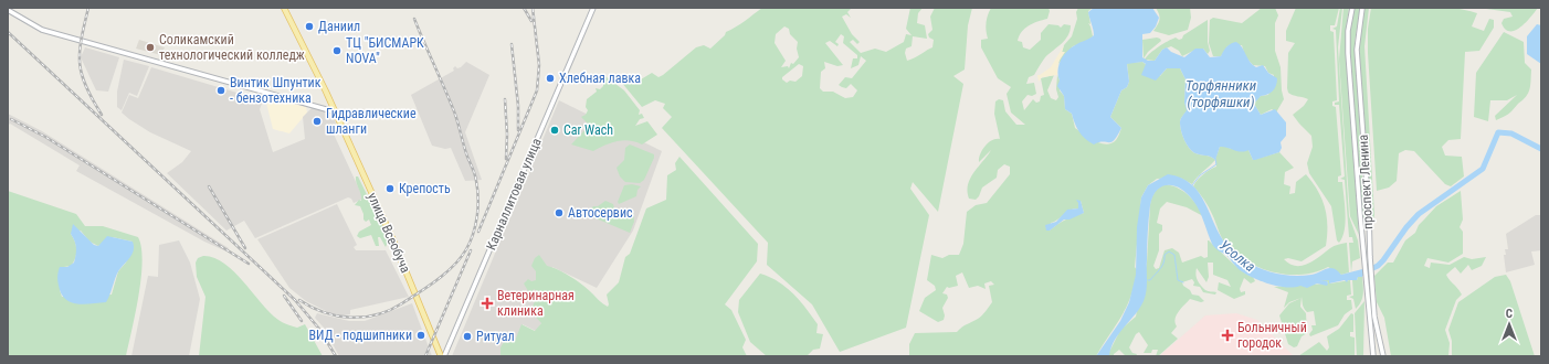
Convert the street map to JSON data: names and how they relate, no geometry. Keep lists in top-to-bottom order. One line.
{"streets":{"main road":["улица Всеобуча"],"street":["проспект Ленина","Карналлитовая улица"]},"crossings":[["Карналлитовая улица","улица Всеобуча"]],"water":["Торфянники (торфяшки)","Усолка"],"places":{"other":["Даниил","Соликамский технологический колледж","ТЦ \"БИСМАРК NOVA\"","Хлебная лавка","Винтик Шпунтик - бензотехника","Гидравлические шланги","Car Wach","Крепость","Автосервис","ВИД - подшипники","Ритуал"],"health":["Ветеринарная клиника","Больничный городок"]},"north":"top"}
